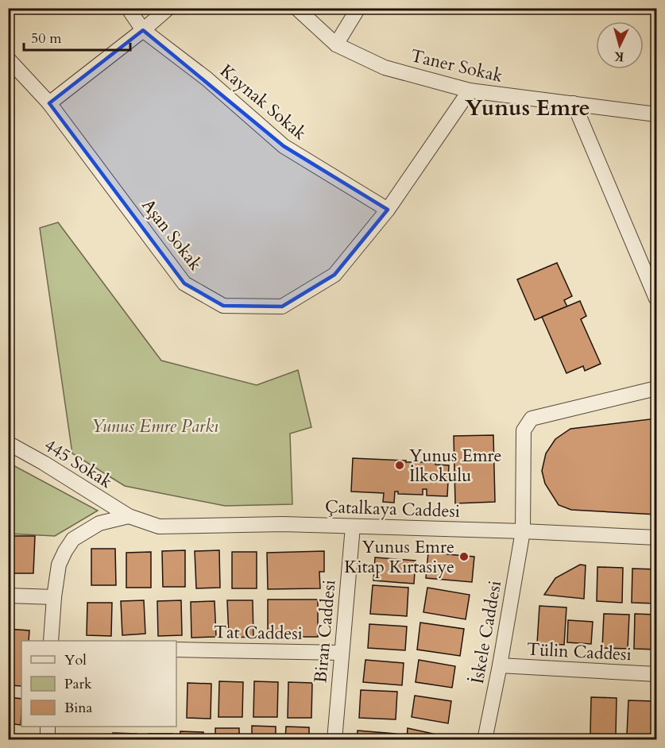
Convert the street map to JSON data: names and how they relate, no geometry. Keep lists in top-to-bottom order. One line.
{"streets":{"street":["Taner Sokak","Kaynak Sokak","Aşan Sokak","445 Sokak","Çatalkaya Caddesi","Biran Caddesi","Tat Caddesi","İskele Caddesi","Tülin Caddesi"]},"crossings":[["Taner Sokak","Aşan Sokak"],["Kaynak Sokak","Aşan Sokak"],["445 Sokak","Çatalkaya Caddesi"],["Çatalkaya Caddesi","Biran Caddesi"],["Çatalkaya Caddesi","İskele Caddesi"],["Biran Caddesi","Tat Caddesi"],["İskele Caddesi","Tülin Caddesi"]],"districts":["Yunus Emre"],"parks":["Yunus Emre Parkı"],"places":["Yunus Emre İlkokulu","Yunus Emre Kitap Kırtasiye"],"legend":["Yol","Park","Bina"],"scale_bar":"50 m","north":"bottom"}
